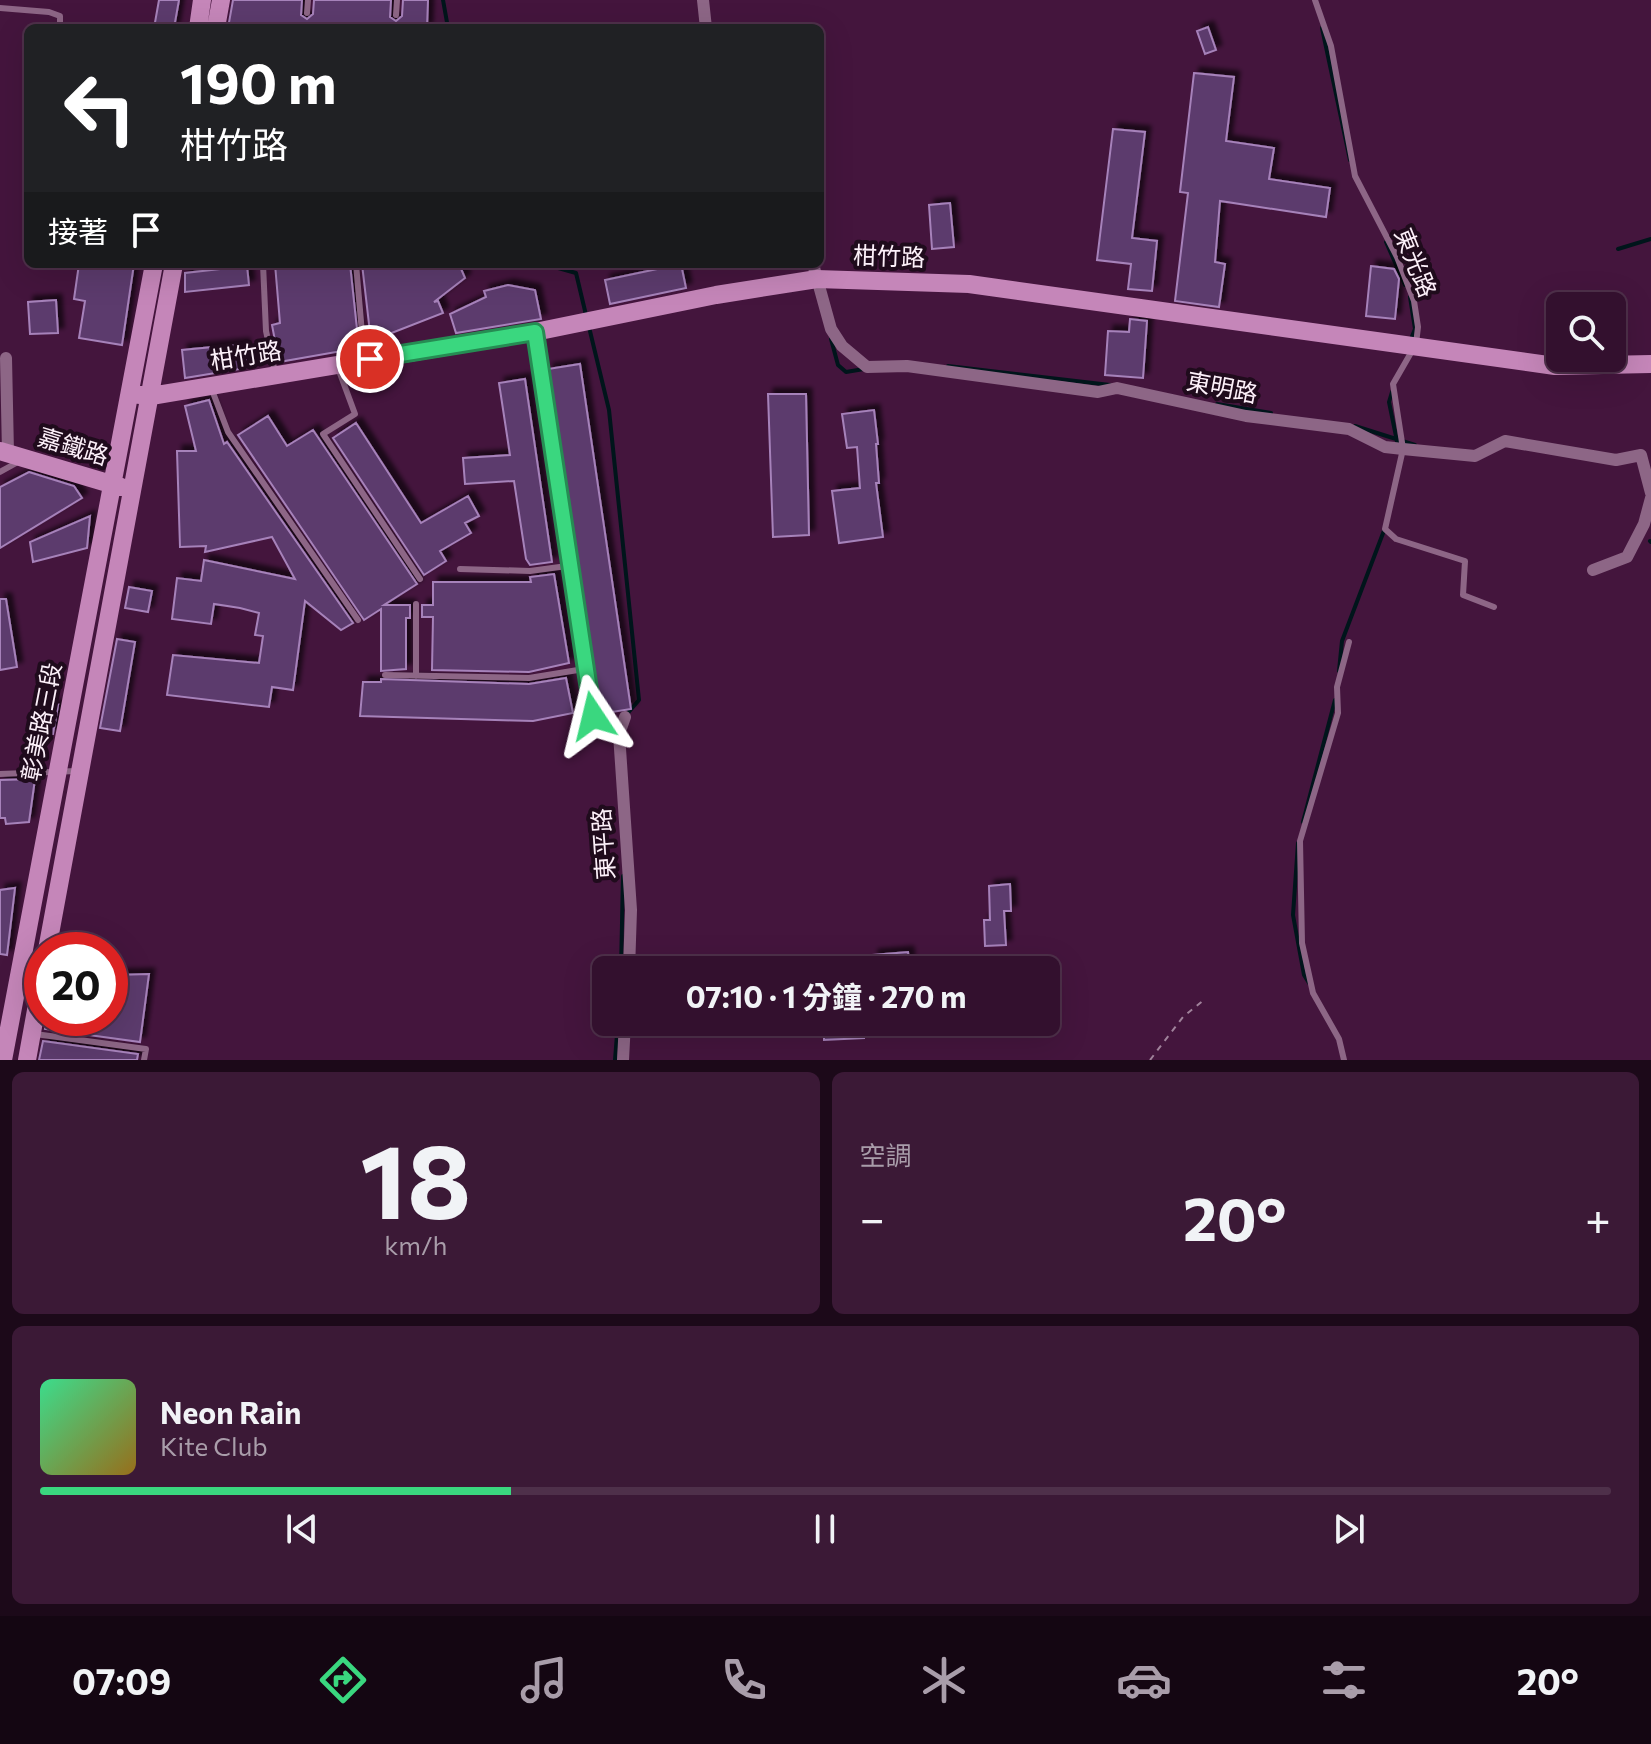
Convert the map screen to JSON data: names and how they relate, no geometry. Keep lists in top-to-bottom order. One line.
{"streets":{"main road":["柑竹路","嘉鐵路","彰美路三段"],"street":["東明路","東平路"],"lane":["東光路"]},"crossings":[["柑竹路","東光路"],["柑竹路","東明路"],["柑竹路","彰美路三段"],["嘉鐵路","彰美路三段"]],"page":{"turn":["190 m","柑竹路"],"then":"接著","limit":"20","trip":"07:10 · 1 分鐘 · 270 m","tile":[["18","km/h"],"空調"],"heat":["−","20°","+"],"song":["Neon Rain","Kite Club"],"tabs":["07:09","20°"]}}
